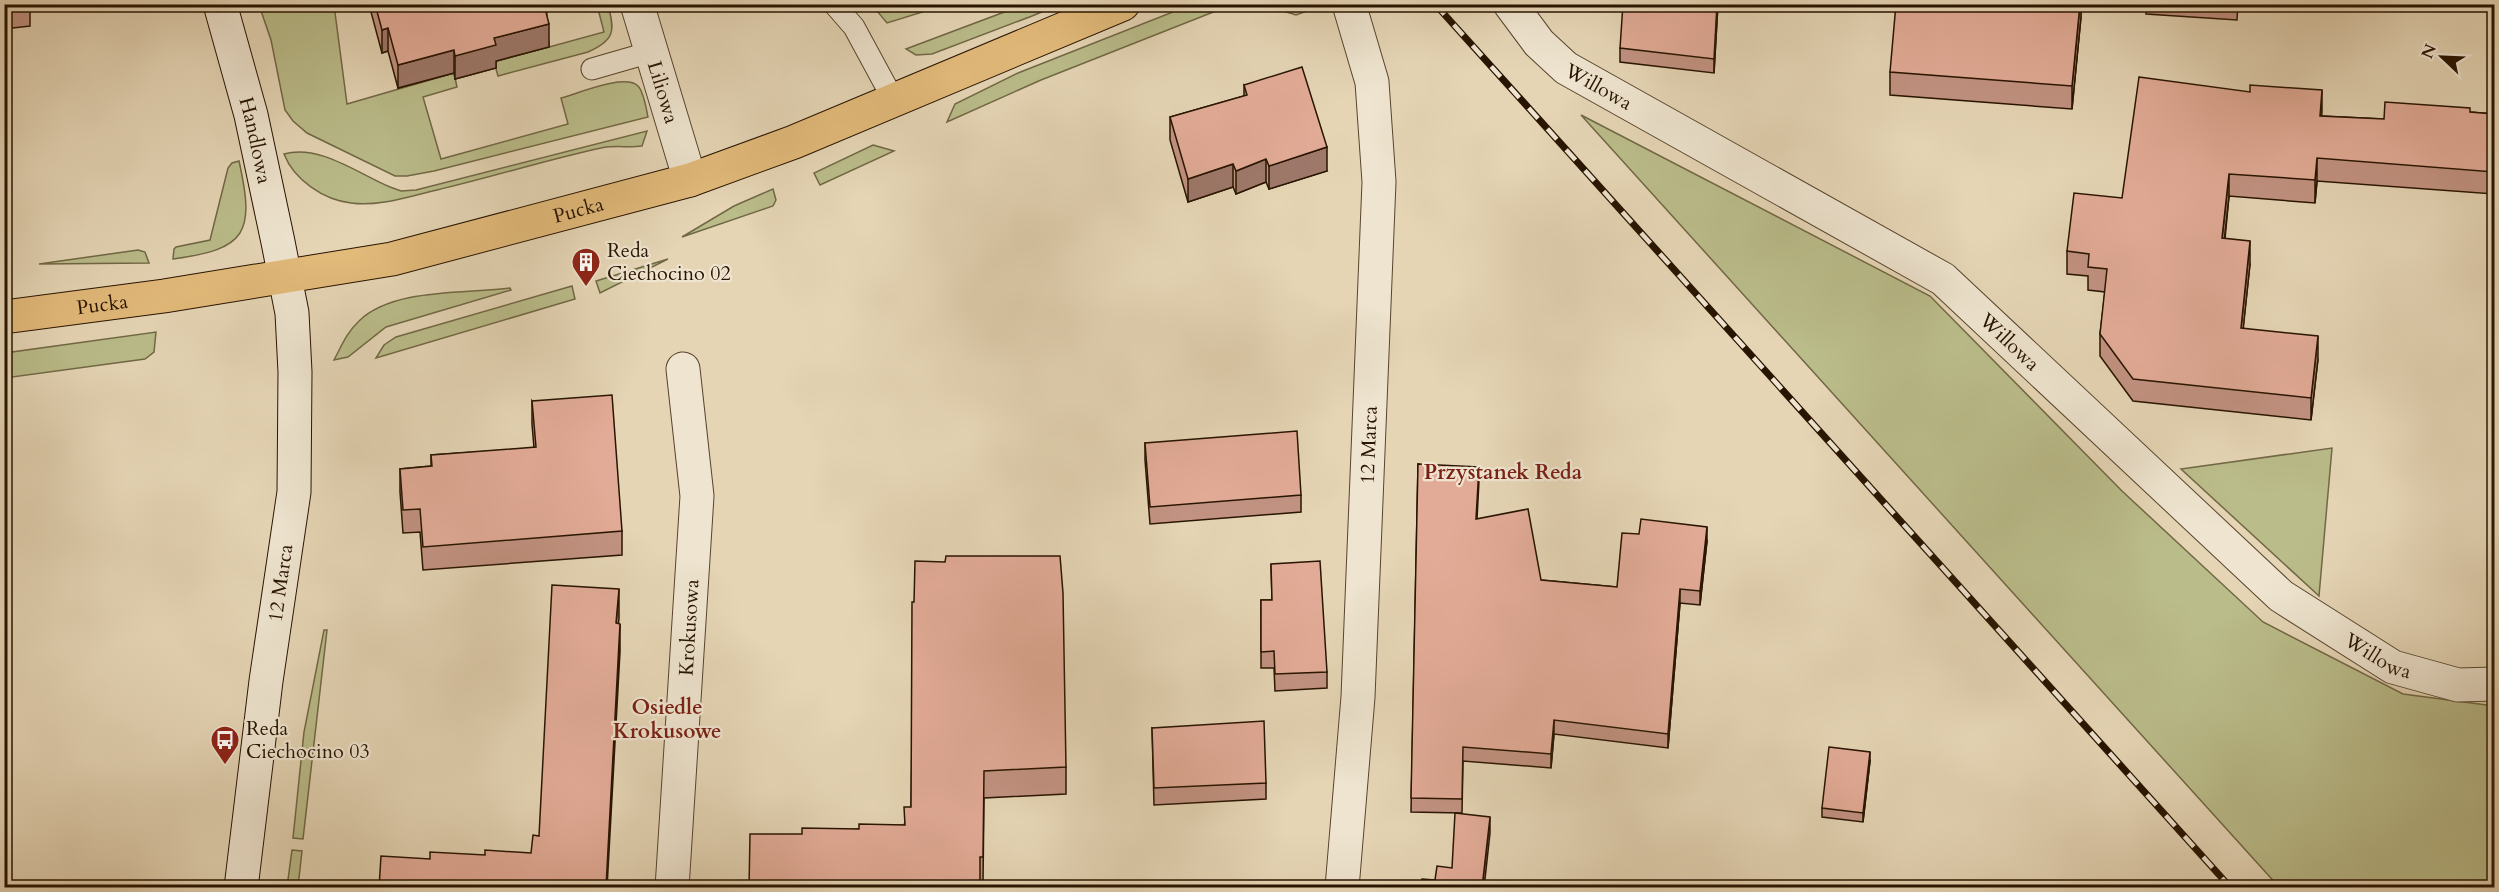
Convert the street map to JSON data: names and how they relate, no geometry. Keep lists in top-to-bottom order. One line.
{"streets":{"main road":["Pucka"],"street":["Willowa","Liliowa","Handlowa","12 Marca","Krokusowa"]},"crossings":[["Liliowa","Pucka"],["Handlowa","Pucka"],["Handlowa","12 Marca"],["Pucka","12 Marca"]],"districts":["Przystanek Reda","Osiedle Krokusowe"],"places":{"building":["Reda Ciechocino 02"],"bus stop":["Reda Ciechocino 03"]},"north":"top left"}
